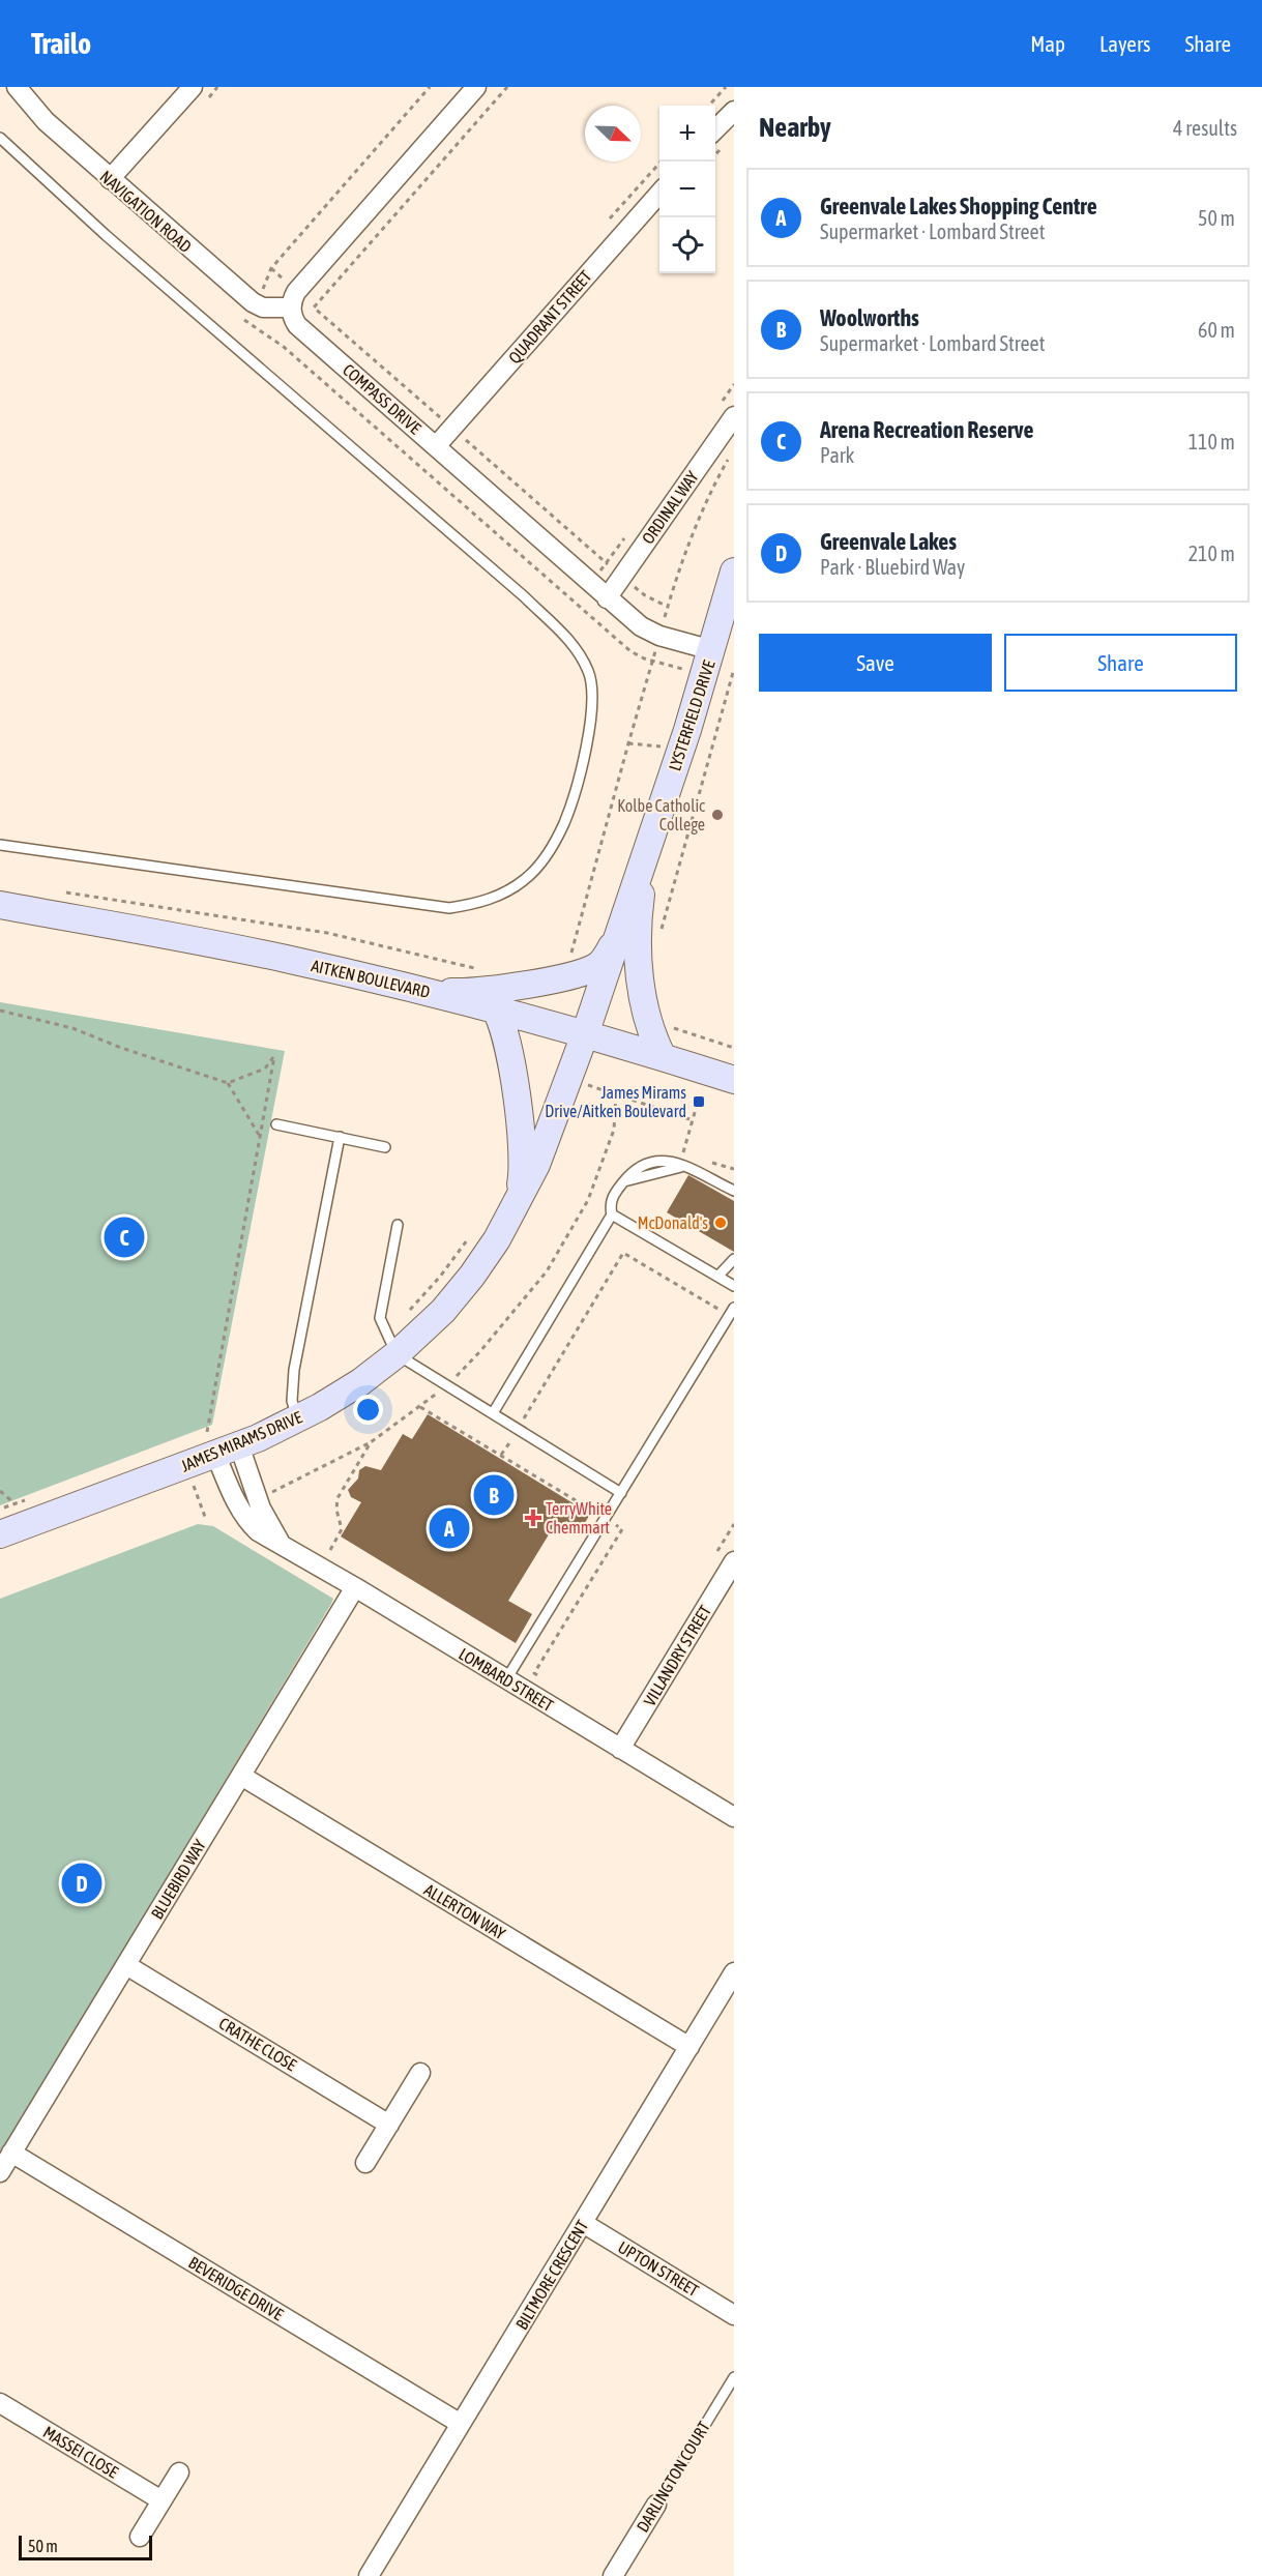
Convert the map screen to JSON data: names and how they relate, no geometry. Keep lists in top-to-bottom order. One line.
{"streets":{"street":["NAVIGATION ROAD","QUADRANT STREET","COMPASS DRIVE","ORDINAL WAY","LYSTERFIELD DRIVE","AITKEN BOULEVARD","JAMES MIRAMS DRIVE","VILLANDRY STREET","LOMBARD STREET","BLUEBIRD WAY","ALLERTON WAY","CRATHE CLOSE","UPTON STREET","BILTMORE CRESCENT","BEVERIDGE DRIVE","MASSEI CLOSE","DARLINGTON COURT"]},"crossings":[["NAVIGATION ROAD","COMPASS DRIVE"],["QUADRANT STREET","COMPASS DRIVE"],["COMPASS DRIVE","ORDINAL WAY"],["COMPASS DRIVE","LYSTERFIELD DRIVE"],["LYSTERFIELD DRIVE","AITKEN BOULEVARD"],["LYSTERFIELD DRIVE","JAMES MIRAMS DRIVE"],["AITKEN BOULEVARD","JAMES MIRAMS DRIVE"],["JAMES MIRAMS DRIVE","LOMBARD STREET"],["VILLANDRY STREET","LOMBARD STREET"],["LOMBARD STREET","BLUEBIRD WAY"],["BLUEBIRD WAY","ALLERTON WAY"],["BLUEBIRD WAY","CRATHE CLOSE"],["BLUEBIRD WAY","BEVERIDGE DRIVE"],["ALLERTON WAY","BILTMORE CRESCENT"],["UPTON STREET","BILTMORE CRESCENT"],["BILTMORE CRESCENT","BEVERIDGE DRIVE"]],"places":{"other":["Kolbe Catholic College","McDonald's"],"transit":["James Mirams Drive/Aitken Boulevard"],"health":["TerryWhite Chemmart"]},"scale_bar":"50 m","north":"bottom right","page":{"header":"Trailo","nav":["Map","Layers","Share"],"heading":["Nearby","4 results"],"map_buttons":["+","−"],"list":[{"mark":"A","name":"Greenvale Lakes Shopping Centre","note":"Supermarket · Lombard Street","value":"50 m"},{"mark":"B","name":"Woolworths","note":"Supermarket · Lombard Street","value":"60 m"},{"mark":"C","name":"Arena Recreation Reserve","note":"Park","value":"110 m"},{"mark":"D","name":"Greenvale Lakes","note":"Park · Bluebird Way","value":"210 m"}],"buttons":["Save","Share"],"pins":["C","B","A","D"],"scale":"50 m"}}
